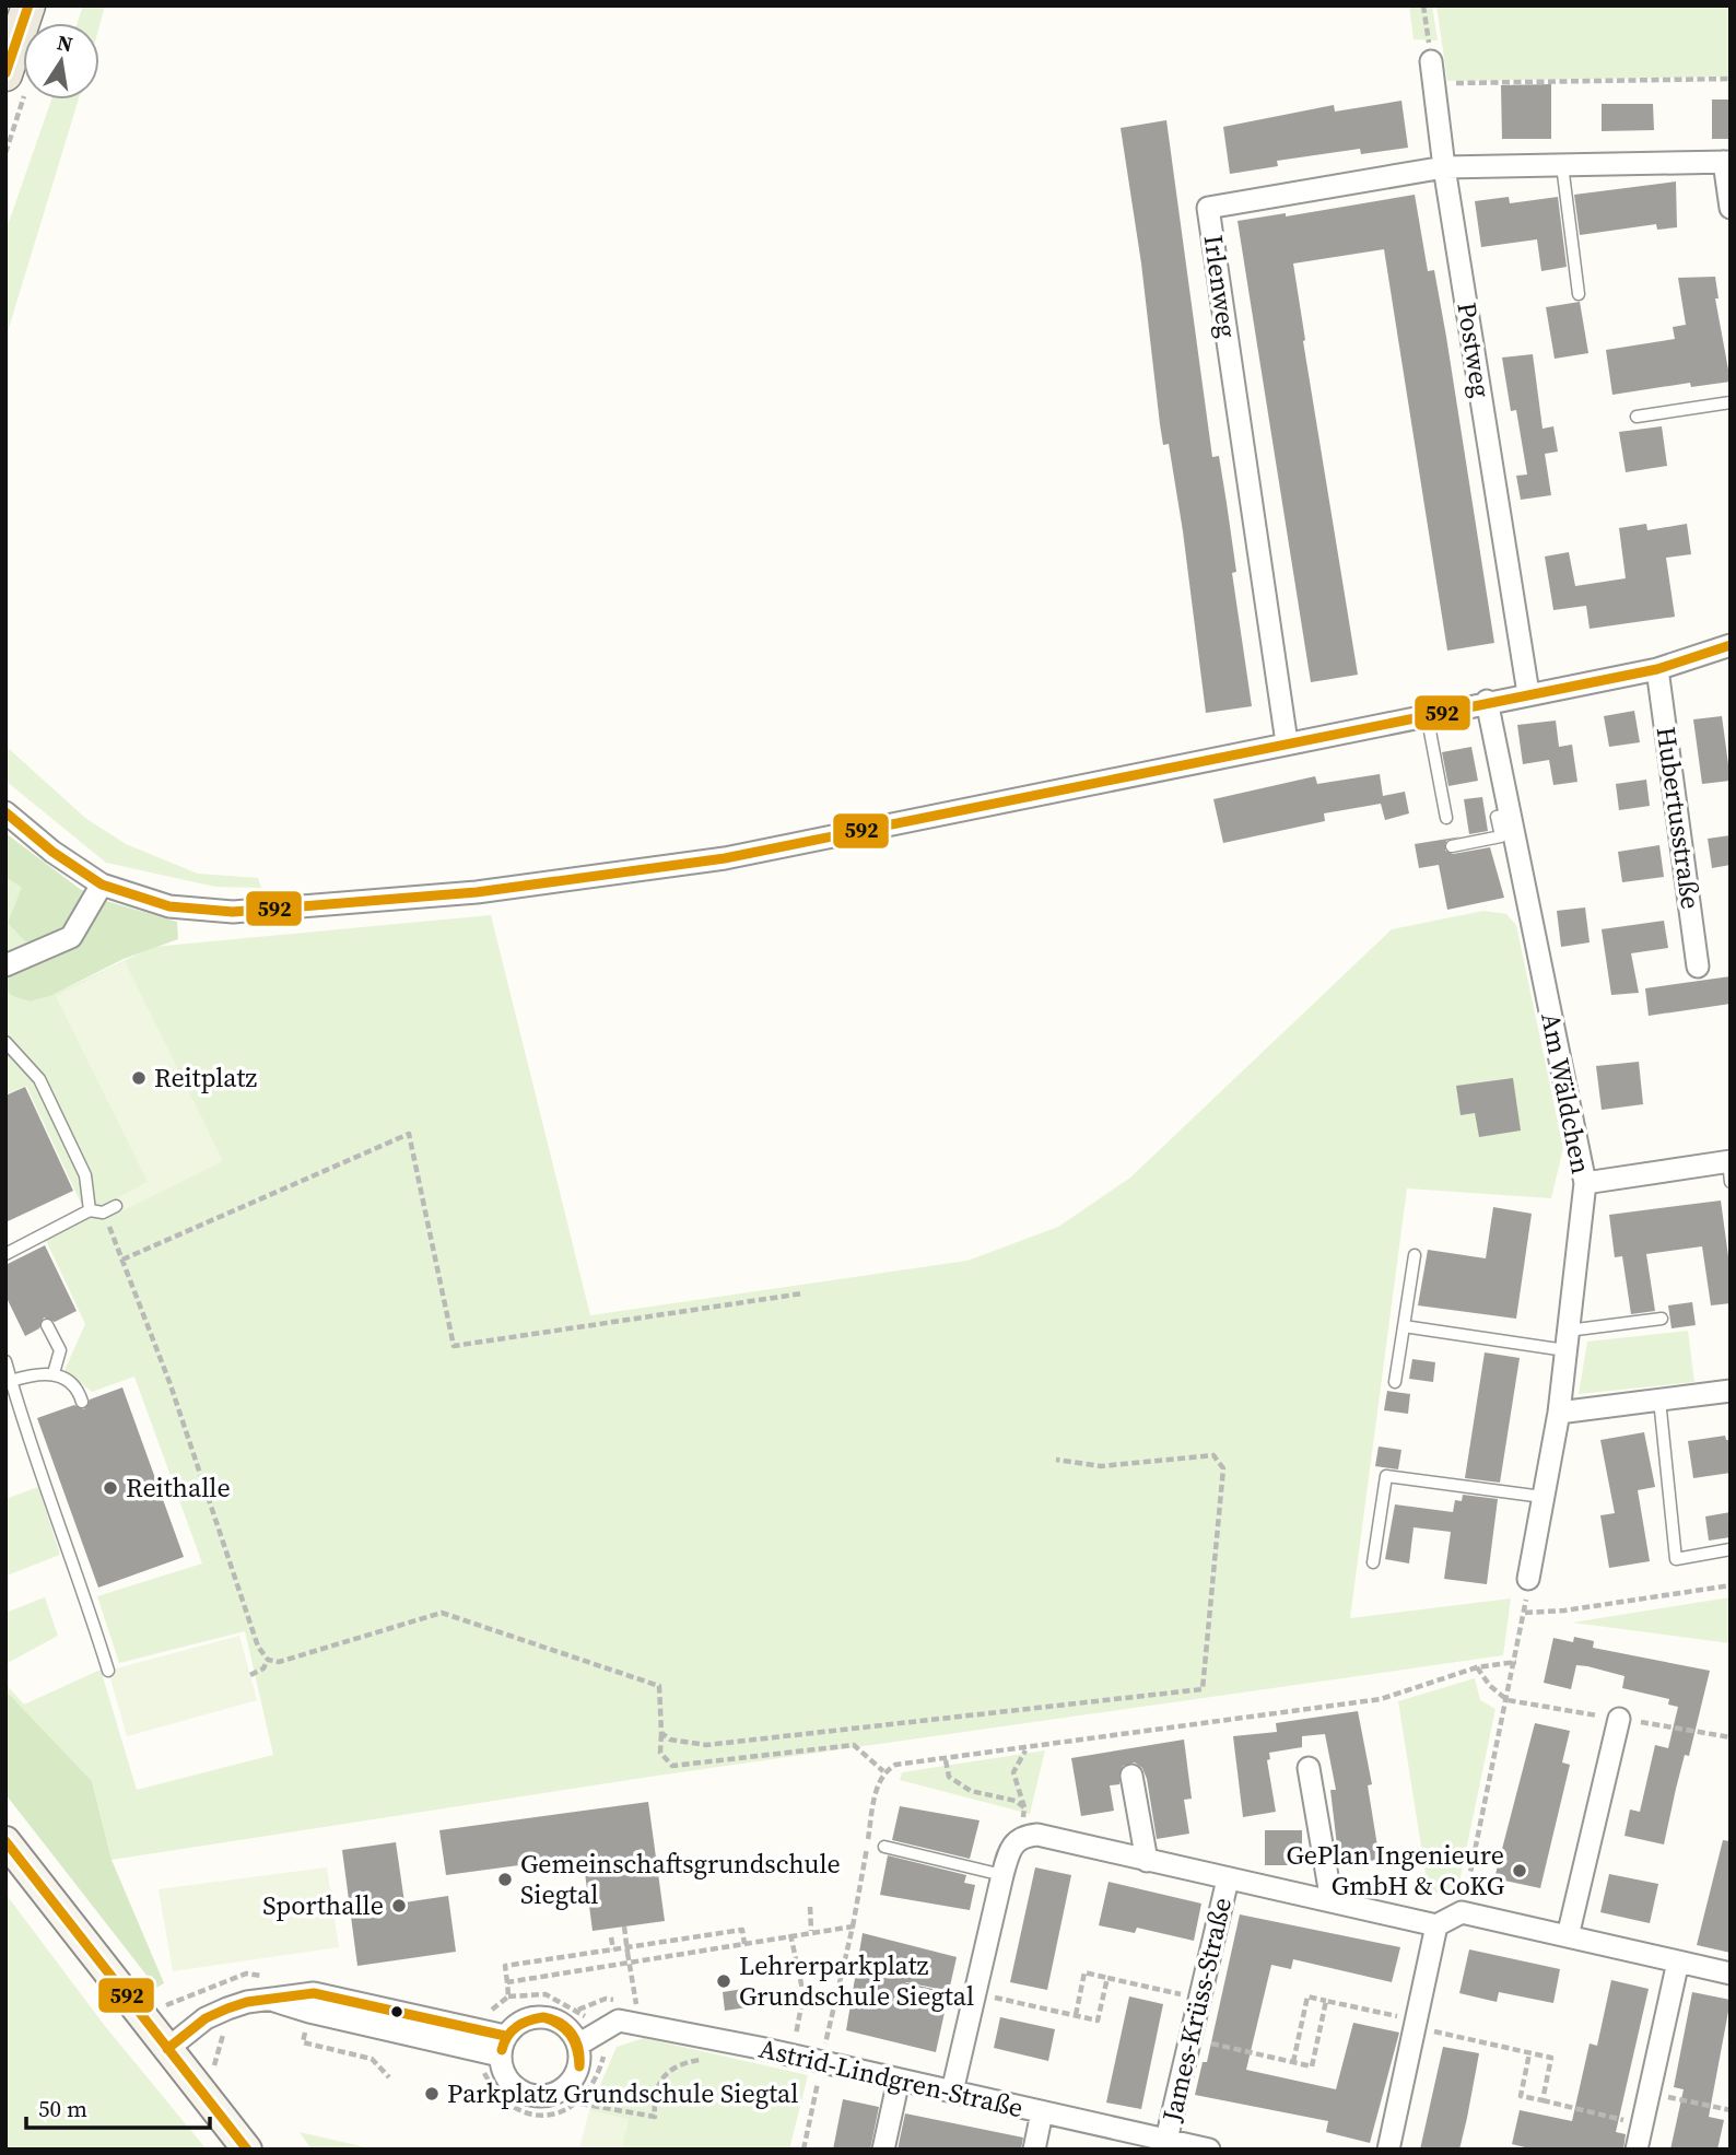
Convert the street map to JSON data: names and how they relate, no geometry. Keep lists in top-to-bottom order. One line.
{"streets":{"street":["Irlenweg","Postweg","Hubertusstraße","Am Wäldchen","James-Krüss-Straße","Astrid-Lindgren-Straße"]},"crossings":[["Irlenweg","Postweg"],["James-Krüss-Straße","Astrid-Lindgren-Straße"]],"places":["Reitplatz","Reithalle","GePlan Ingenieure GmbH & CoKG","Gemeinschaftsgrundschule Siegtal","Sporthalle","Lehrerparkplatz Grundschule Siegtal","Parkplatz Grundschule Siegtal"],"lines":["transit line 592"],"scale_bar":"50 m","north":"top"}
